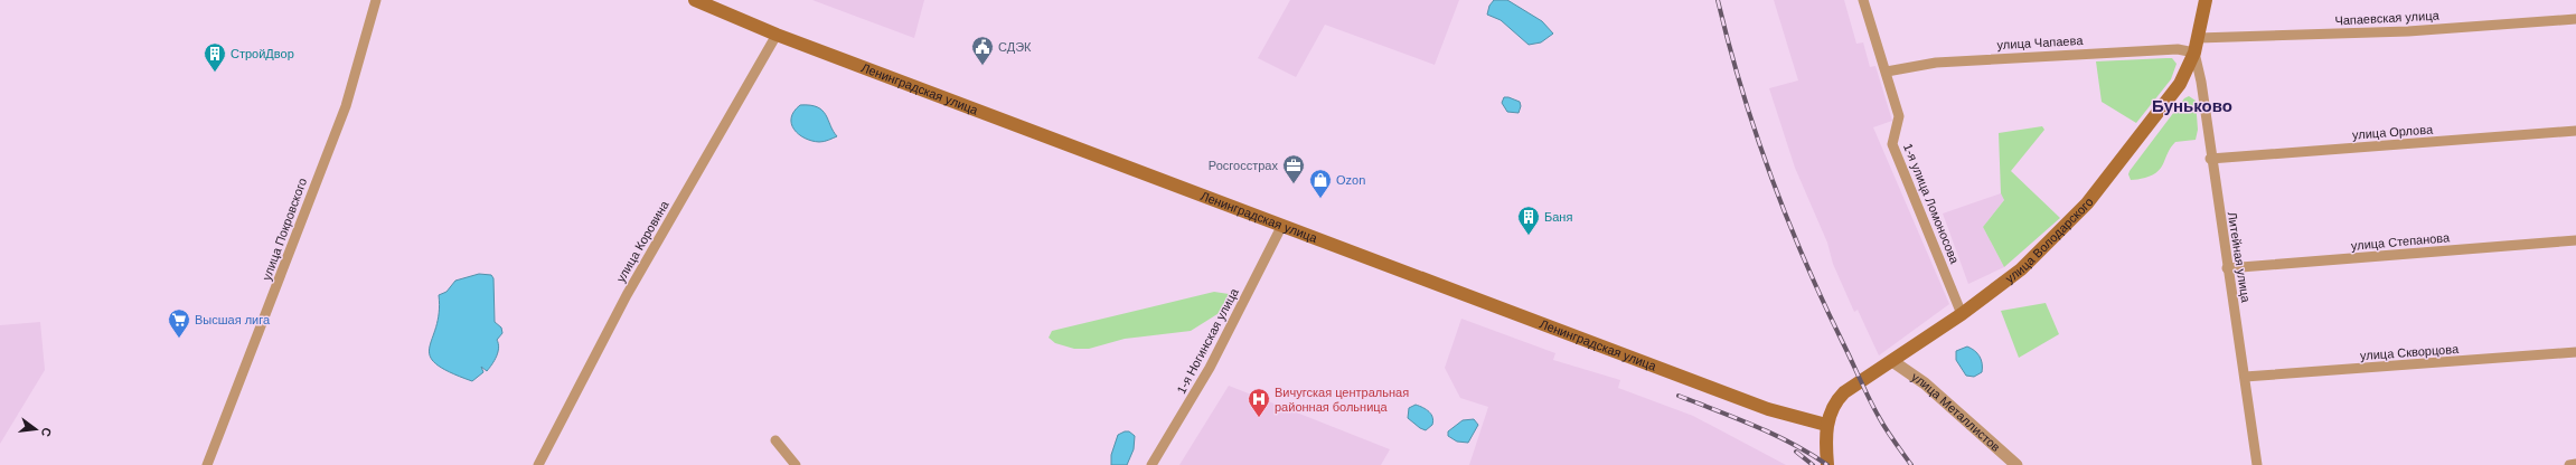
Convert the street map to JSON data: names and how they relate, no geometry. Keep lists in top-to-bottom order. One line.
{"streets":{"main road":["Ленинградская улица","улица Володарского"],"street":["Чапаевская улица","улица Чапаева","улица Орлова","1-я улица Ломоносова","улица Покровского","улица Коровина","улица Степанова","Литейная улица","1-я Ногинская улица","улица Скворцова","улица Металлистов"]},"crossings":[["Чапаевская улица","улица Володарского"],["улица Чапаева","1-я улица Ломоносова"],["улица Чапаева","улица Володарского"],["улица Чапаева","Литейная улица"],["Ленинградская улица","улица Володарского"],["Ленинградская улица","улица Коровина"],["Ленинградская улица","1-я Ногинская улица"],["улица Орлова","Литейная улица"],["1-я улица Ломоносова","улица Володарского"],["улица Володарского","Литейная улица"],["улица Володарского","улица Металлистов"],["улица Степанова","Литейная улица"],["Литейная улица","улица Скворцова"]],"districts":["Буньково"],"places":{"public building":["СДЭК"],"building":["СтройДвор","Баня"],"office":["Росгосстрах"],"shop":["Ozon"],"supermarket":["Высшая лига"],"hospital":["Вичугская центральная районная больница"]},"north":"right"}
